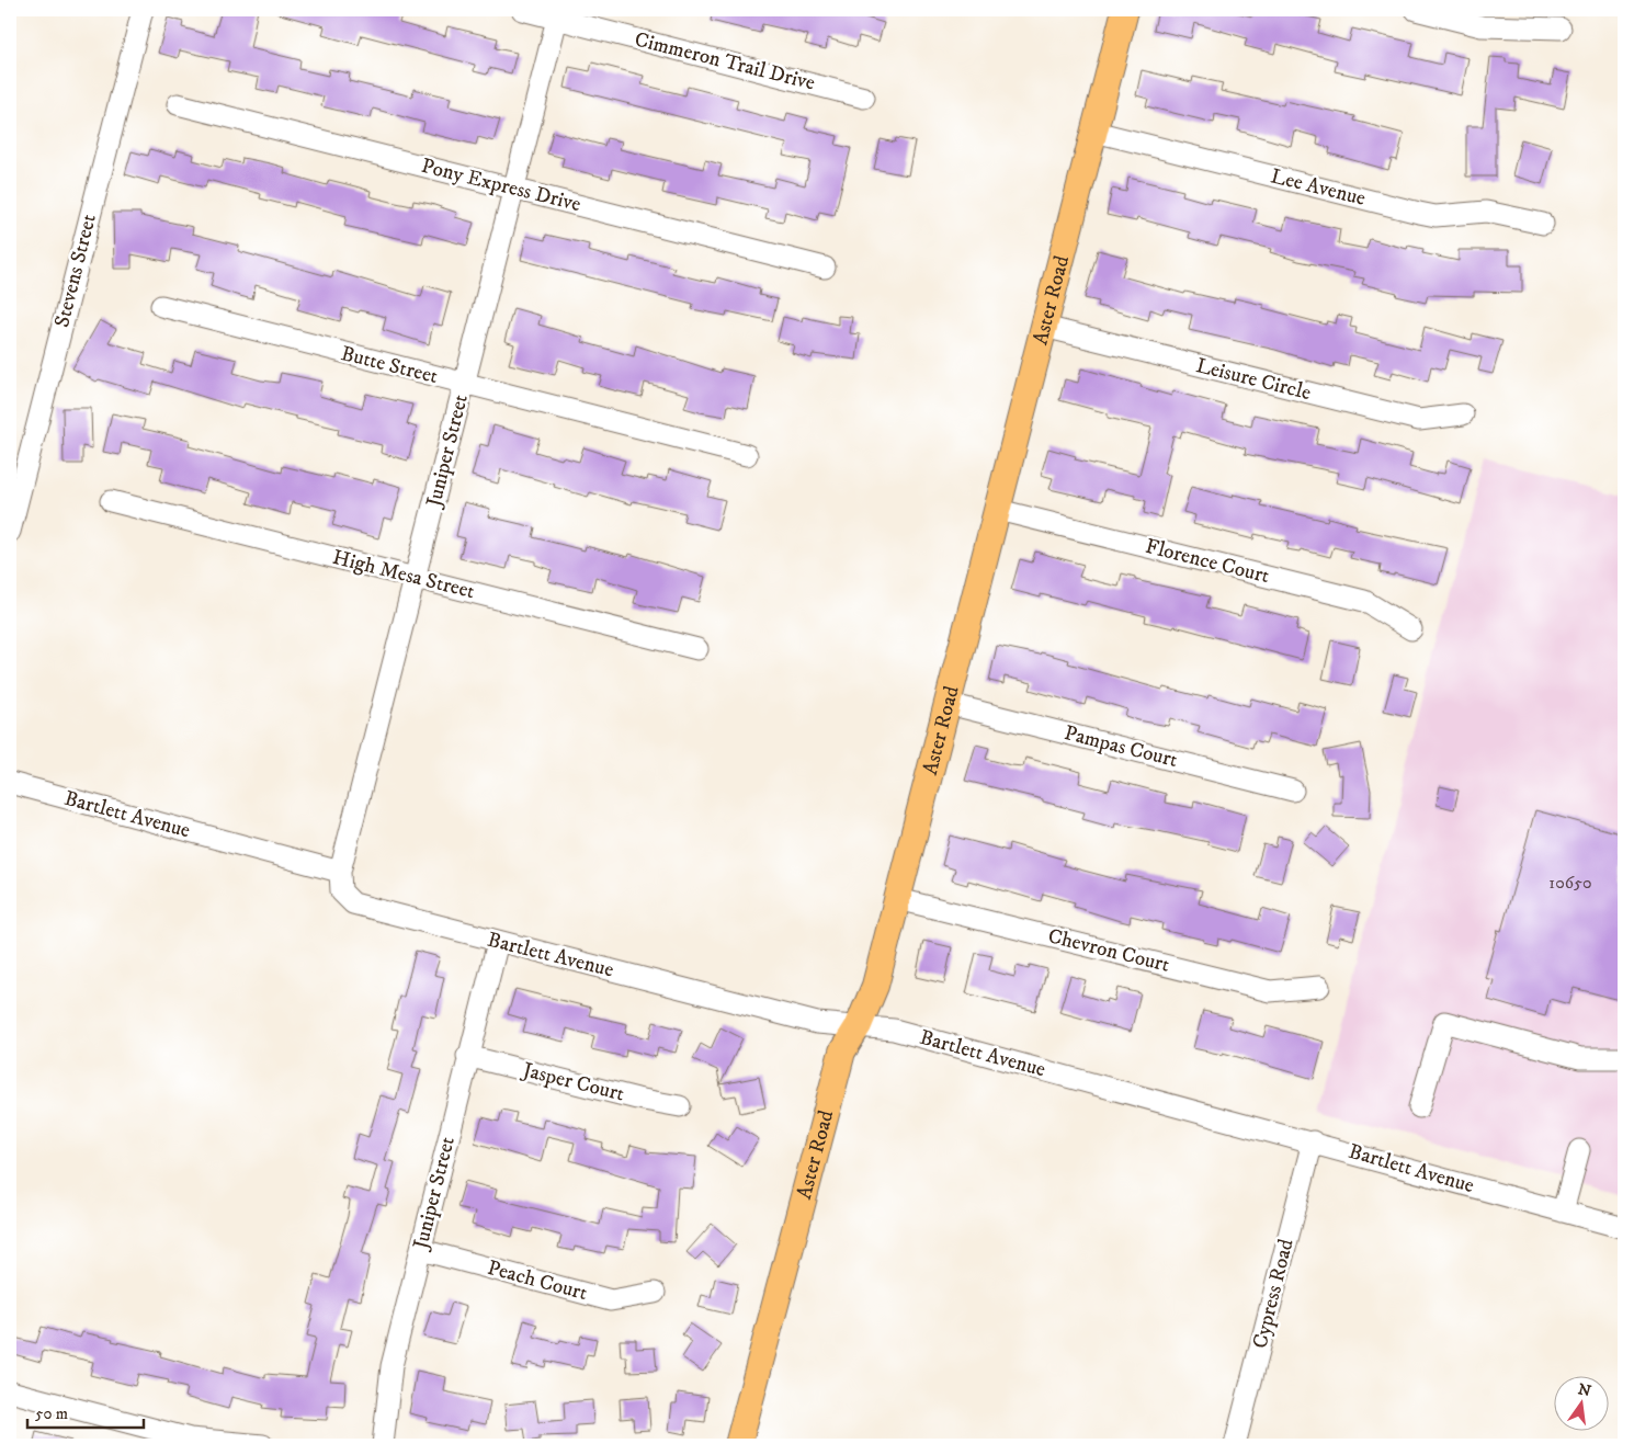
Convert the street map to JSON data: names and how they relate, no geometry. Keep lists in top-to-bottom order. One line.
{"streets":{"main road":["Aster Road"],"street":["Cimmeron Trail Drive","Pony Express Drive","Lee Avenue","Stevens Street","Butte Street","Leisure Circle","Juniper Street","Florence Court","High Mesa Street","Pampas Court","Bartlett Avenue","Chevron Court","Jasper Court","Peach Court","Cypress Road"]},"crossings":[["Cimmeron Trail Drive","Juniper Street"],["Pony Express Drive","Juniper Street"],["Lee Avenue","Aster Road"],["Aster Road","Leisure Circle"],["Aster Road","Florence Court"],["Aster Road","Pampas Court"],["Aster Road","Bartlett Avenue"],["Aster Road","Chevron Court"],["Butte Street","Juniper Street"],["Juniper Street","High Mesa Street"],["Juniper Street","Bartlett Avenue"],["Juniper Street","Jasper Court"],["Juniper Street","Peach Court"],["Bartlett Avenue","Cypress Road"]],"house_numbers":["10650"],"scale_bar":"50 m","north":"top"}
